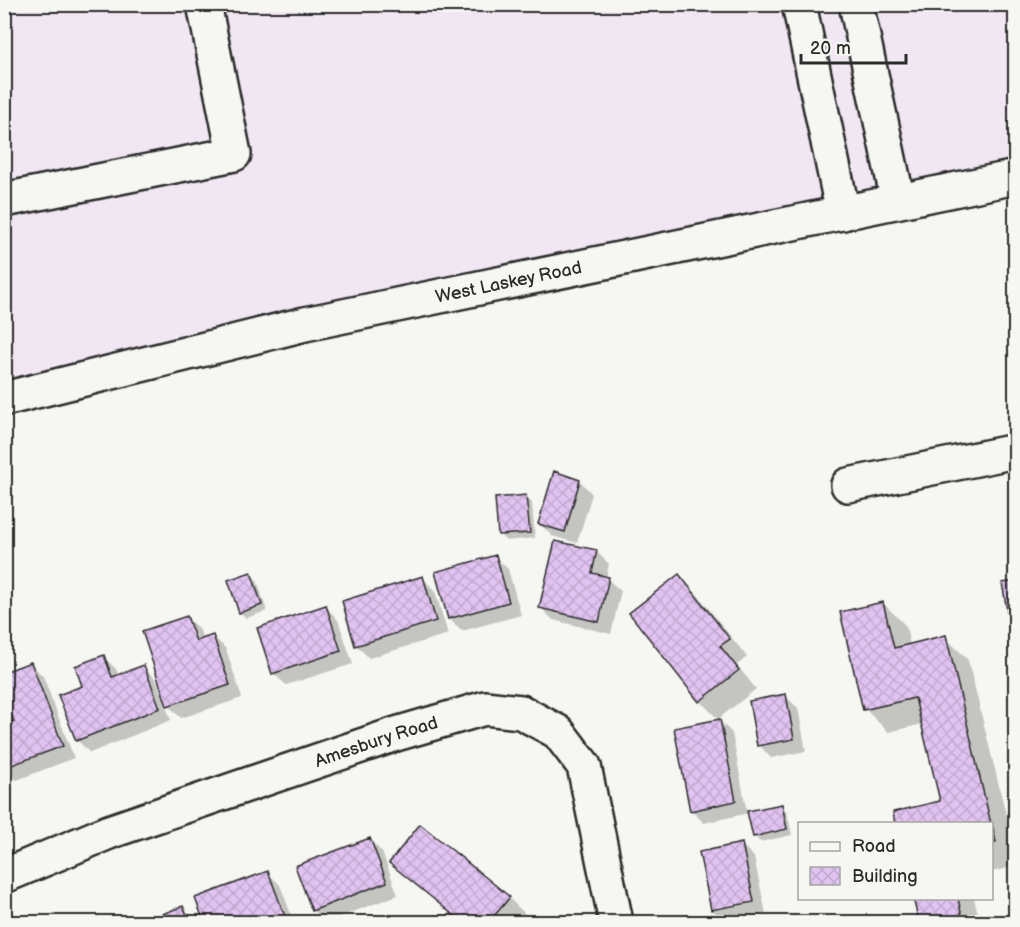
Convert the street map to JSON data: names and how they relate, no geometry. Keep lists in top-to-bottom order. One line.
{"streets":{"main road":["West Laskey Road","Amesbury Road"]},"legend":["Road","Building"],"scale_bar":"20 m"}
